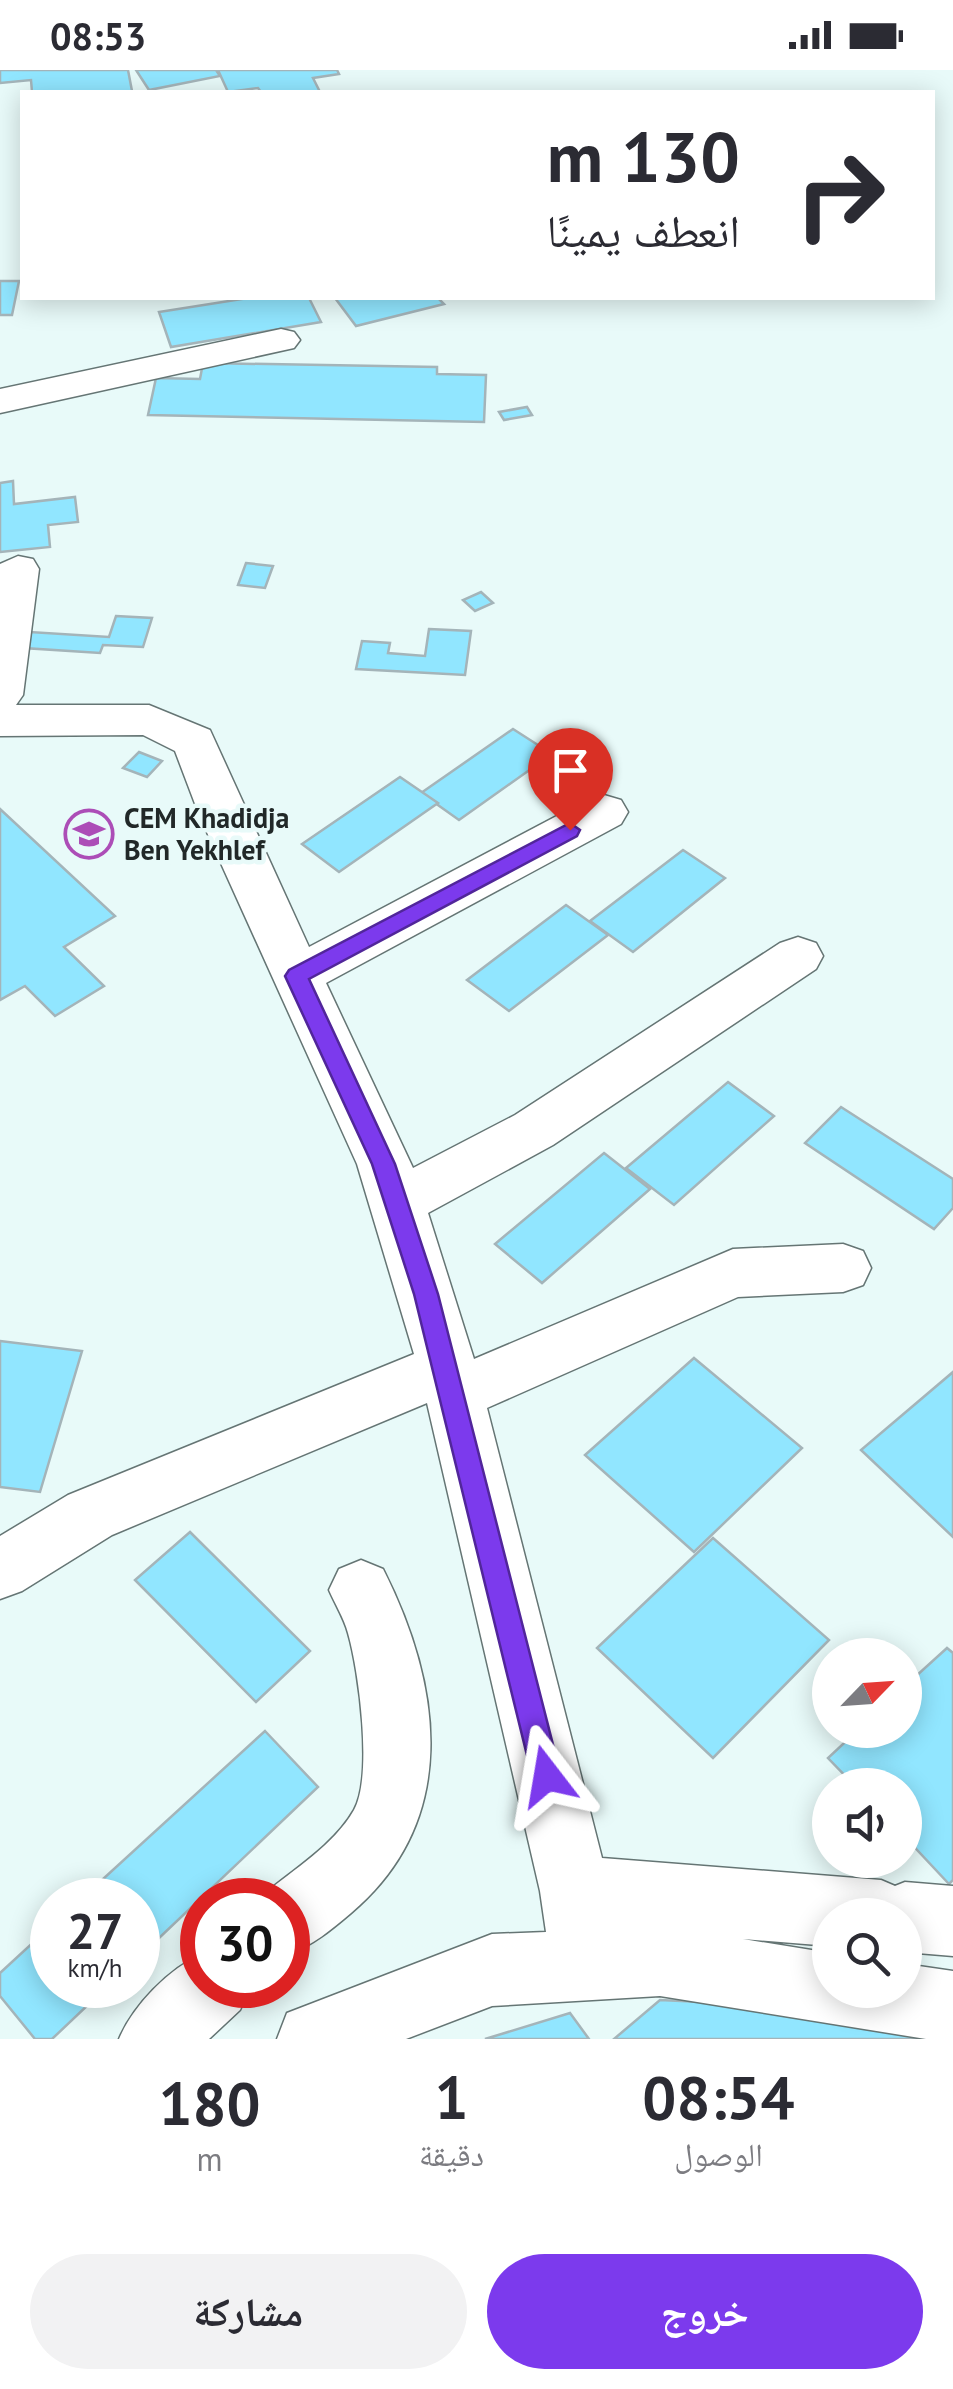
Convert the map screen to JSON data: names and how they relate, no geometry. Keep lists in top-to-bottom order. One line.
{"places":{"school or university":["CEM Khadidja Ben Yekhlef"]},"north":"top right","page":{"status":"08:53","turn":["130 m","انعطف يمينًا"],"speed":"27 km/h","limit":"30","eta":["08:54","الوصول","1","دقيقة","180","m"],"buttons":["خروج","مشاركة"]}}
